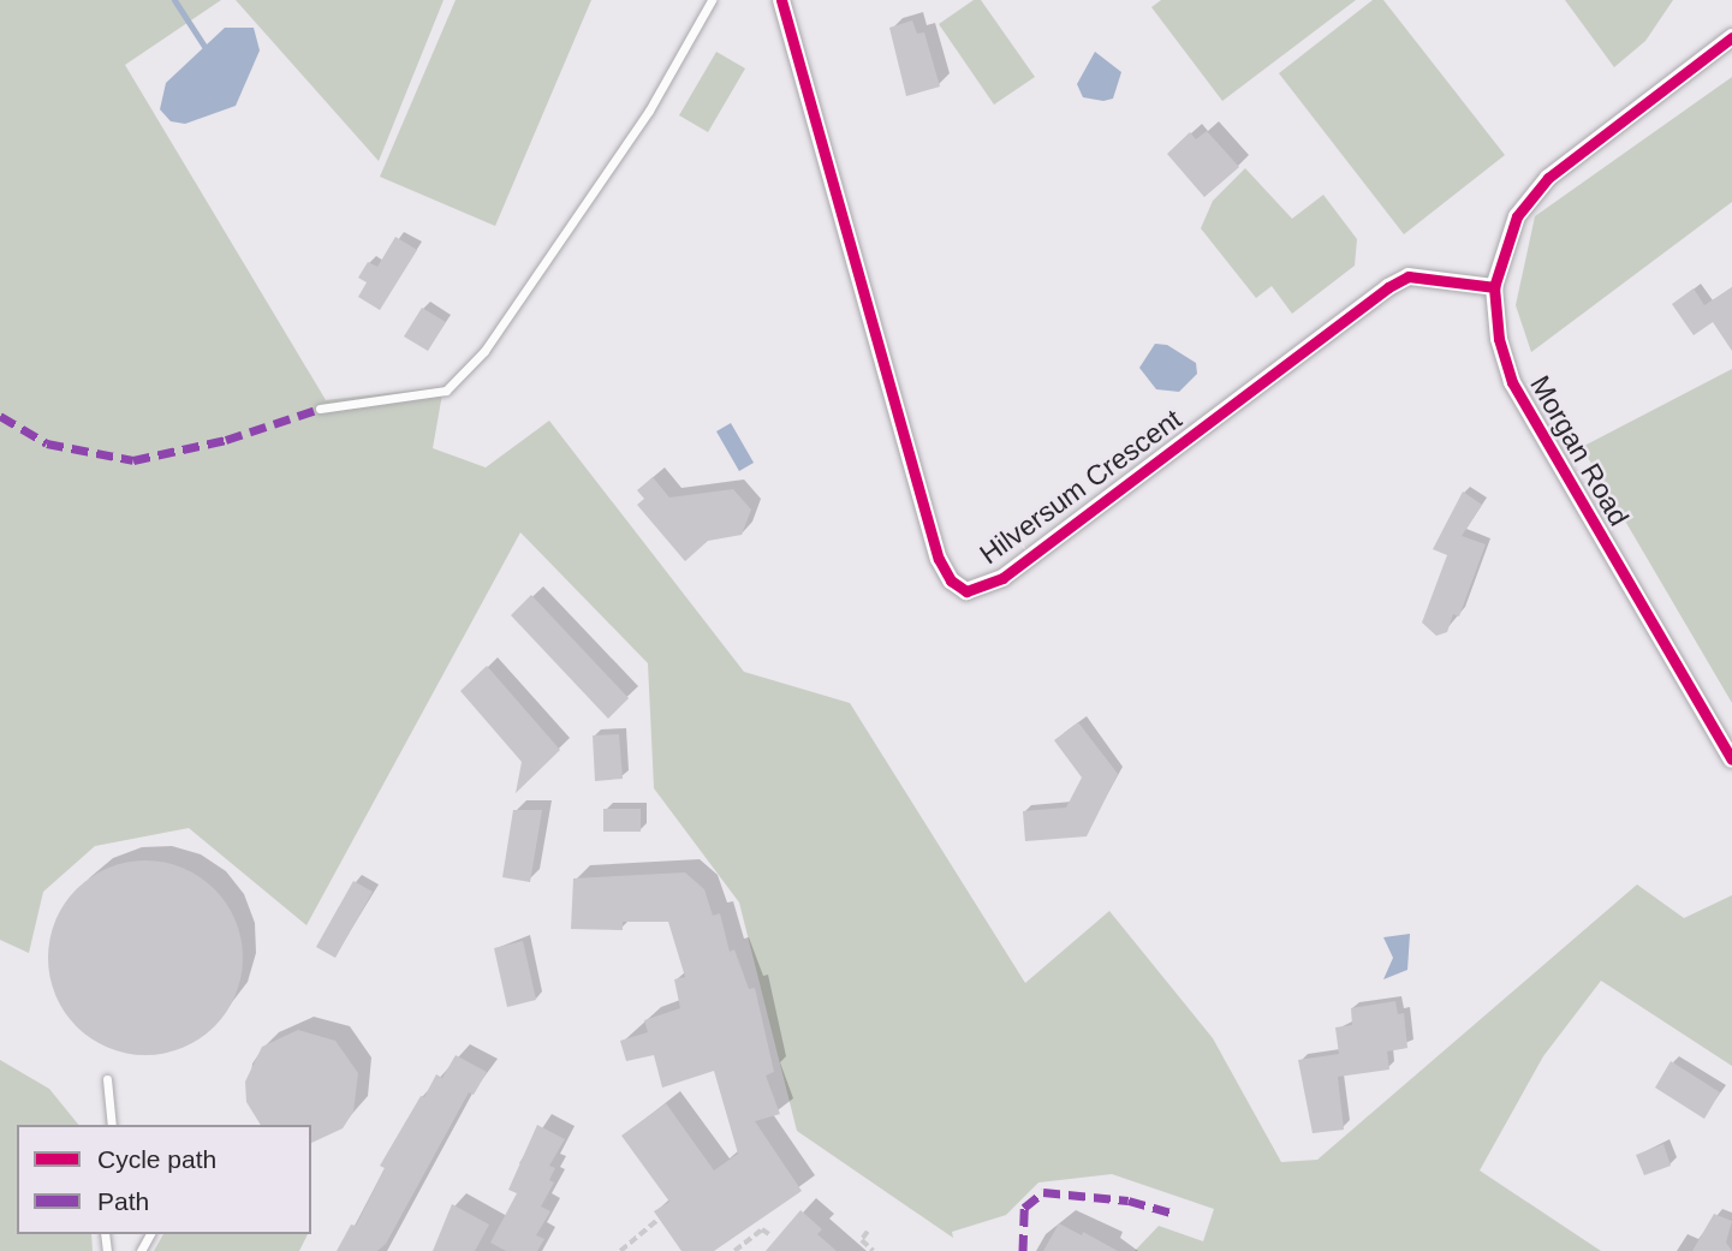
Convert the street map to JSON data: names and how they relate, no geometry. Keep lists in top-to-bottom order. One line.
{"streets":{"street":["Morgan Road","Hilversum Crescent"]},"crossings":[["Morgan Road","Hilversum Crescent"]],"legend":["Cycle path","Path"]}
